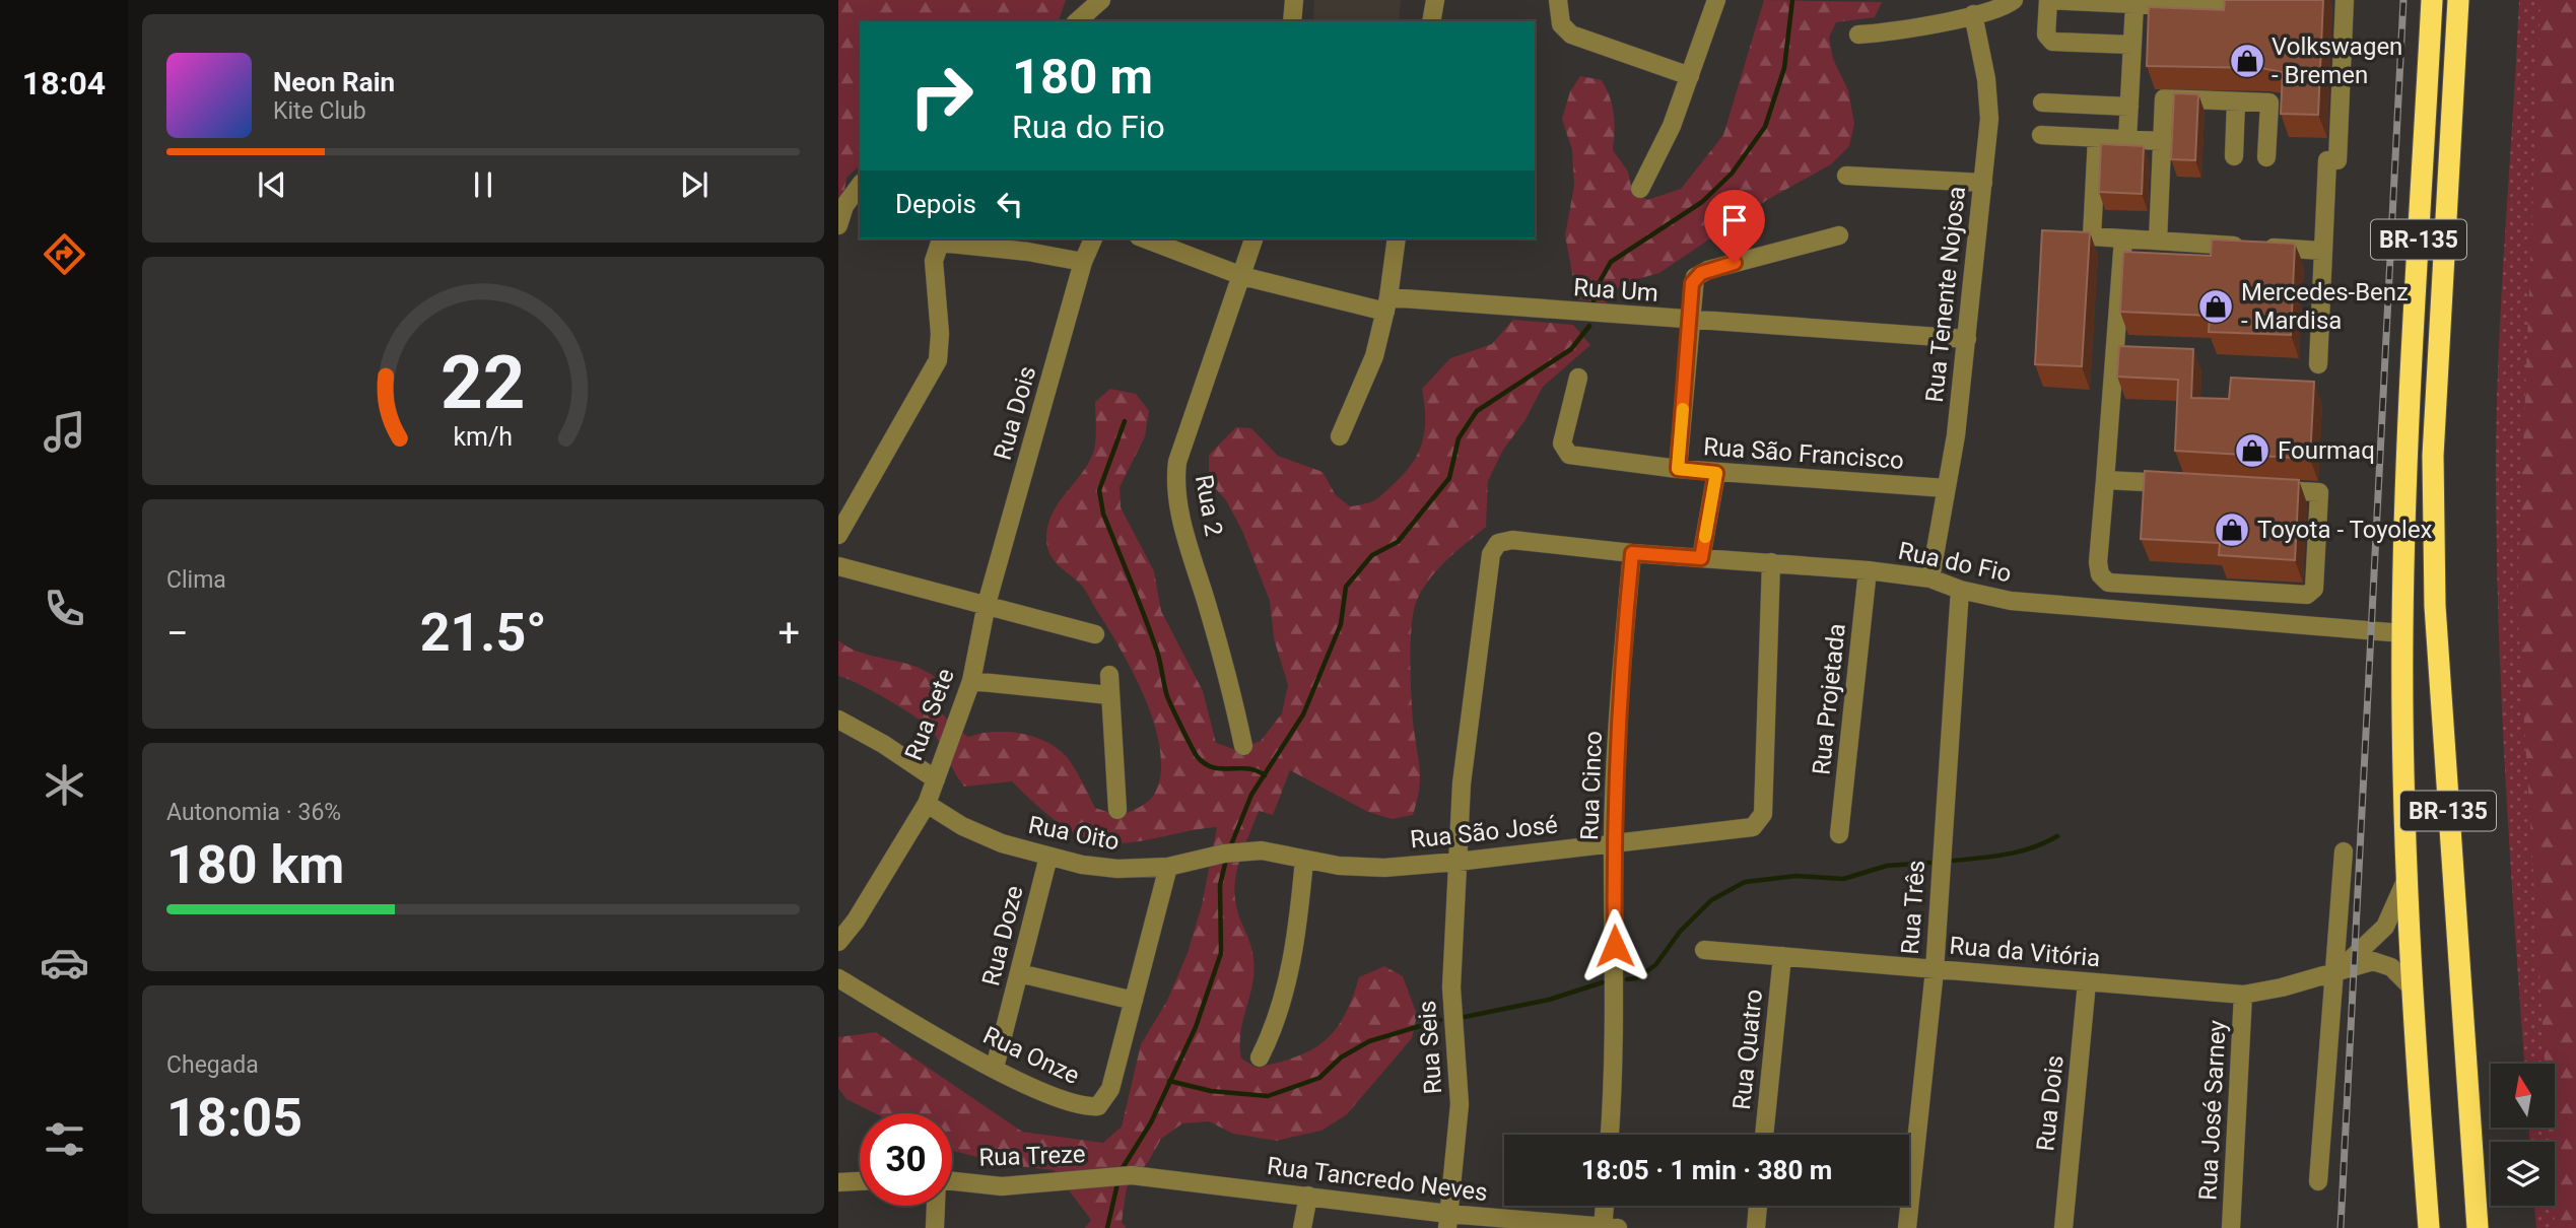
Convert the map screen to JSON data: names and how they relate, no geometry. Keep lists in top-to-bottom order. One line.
{"streets":{"highway":["BR-135"],"street":["Rua Um","Rua Tenente Nojosa","Rua Dois","Rua São Francisco","Rua 2","Rua do Fio","Rua Projetada","Rua Sete","Rua Cinco","Rua São José","Rua Oito","Rua Três","Rua Doze","Rua da Vitória","Rua Seis","Rua Quatro","Rua Onze","Rua José Sarney","Rua Treze","Rua Tancredo Neves"]},"crossings":[["BR-135","Rua do Fio"],["BR-135","Rua da Vitória"],["Rua Um","Rua Tenente Nojosa"],["Rua Um","Rua 2"],["Rua Tenente Nojosa","Rua São Francisco"],["Rua Tenente Nojosa","Rua do Fio"],["Rua Dois","Rua Sete"],["Rua Dois","Rua da Vitória"],["Rua do Fio","Rua Projetada"],["Rua do Fio","Rua Cinco"],["Rua do Fio","Rua São José"],["Rua do Fio","Rua Três"],["Rua do Fio","Rua Seis"],["Rua Cinco","Rua São José"],["Rua São José","Rua Oito"],["Rua São José","Rua Seis"],["Rua Oito","Rua Doze"],["Rua Oito","Rua Onze"],["Rua Três","Rua da Vitória"],["Rua Doze","Rua Onze"],["Rua da Vitória","Rua Quatro"],["Rua da Vitória","Rua José Sarney"],["Rua Seis","Rua Tancredo Neves"],["Rua Treze","Rua Tancredo Neves"]],"places":{"shop":["Volkswagen - Bremen","Mercedes-Benz - Mardisa","Fourmaq","Toyota - Toyolex"]},"north":"top","page":{"tabs":"18:04","turn":["180 m","Rua do Fio"],"song":["Neon Rain","Kite Club"],"then":"Depois","tile":["Clima",["Autonomia · 36%","180 km"],["Chegada","18:05"]],"heat":["−","21.5°","+"],"limit":"30","trip":"18:05 · 1 min · 380 m","gauge":["22","km/h"]}}
